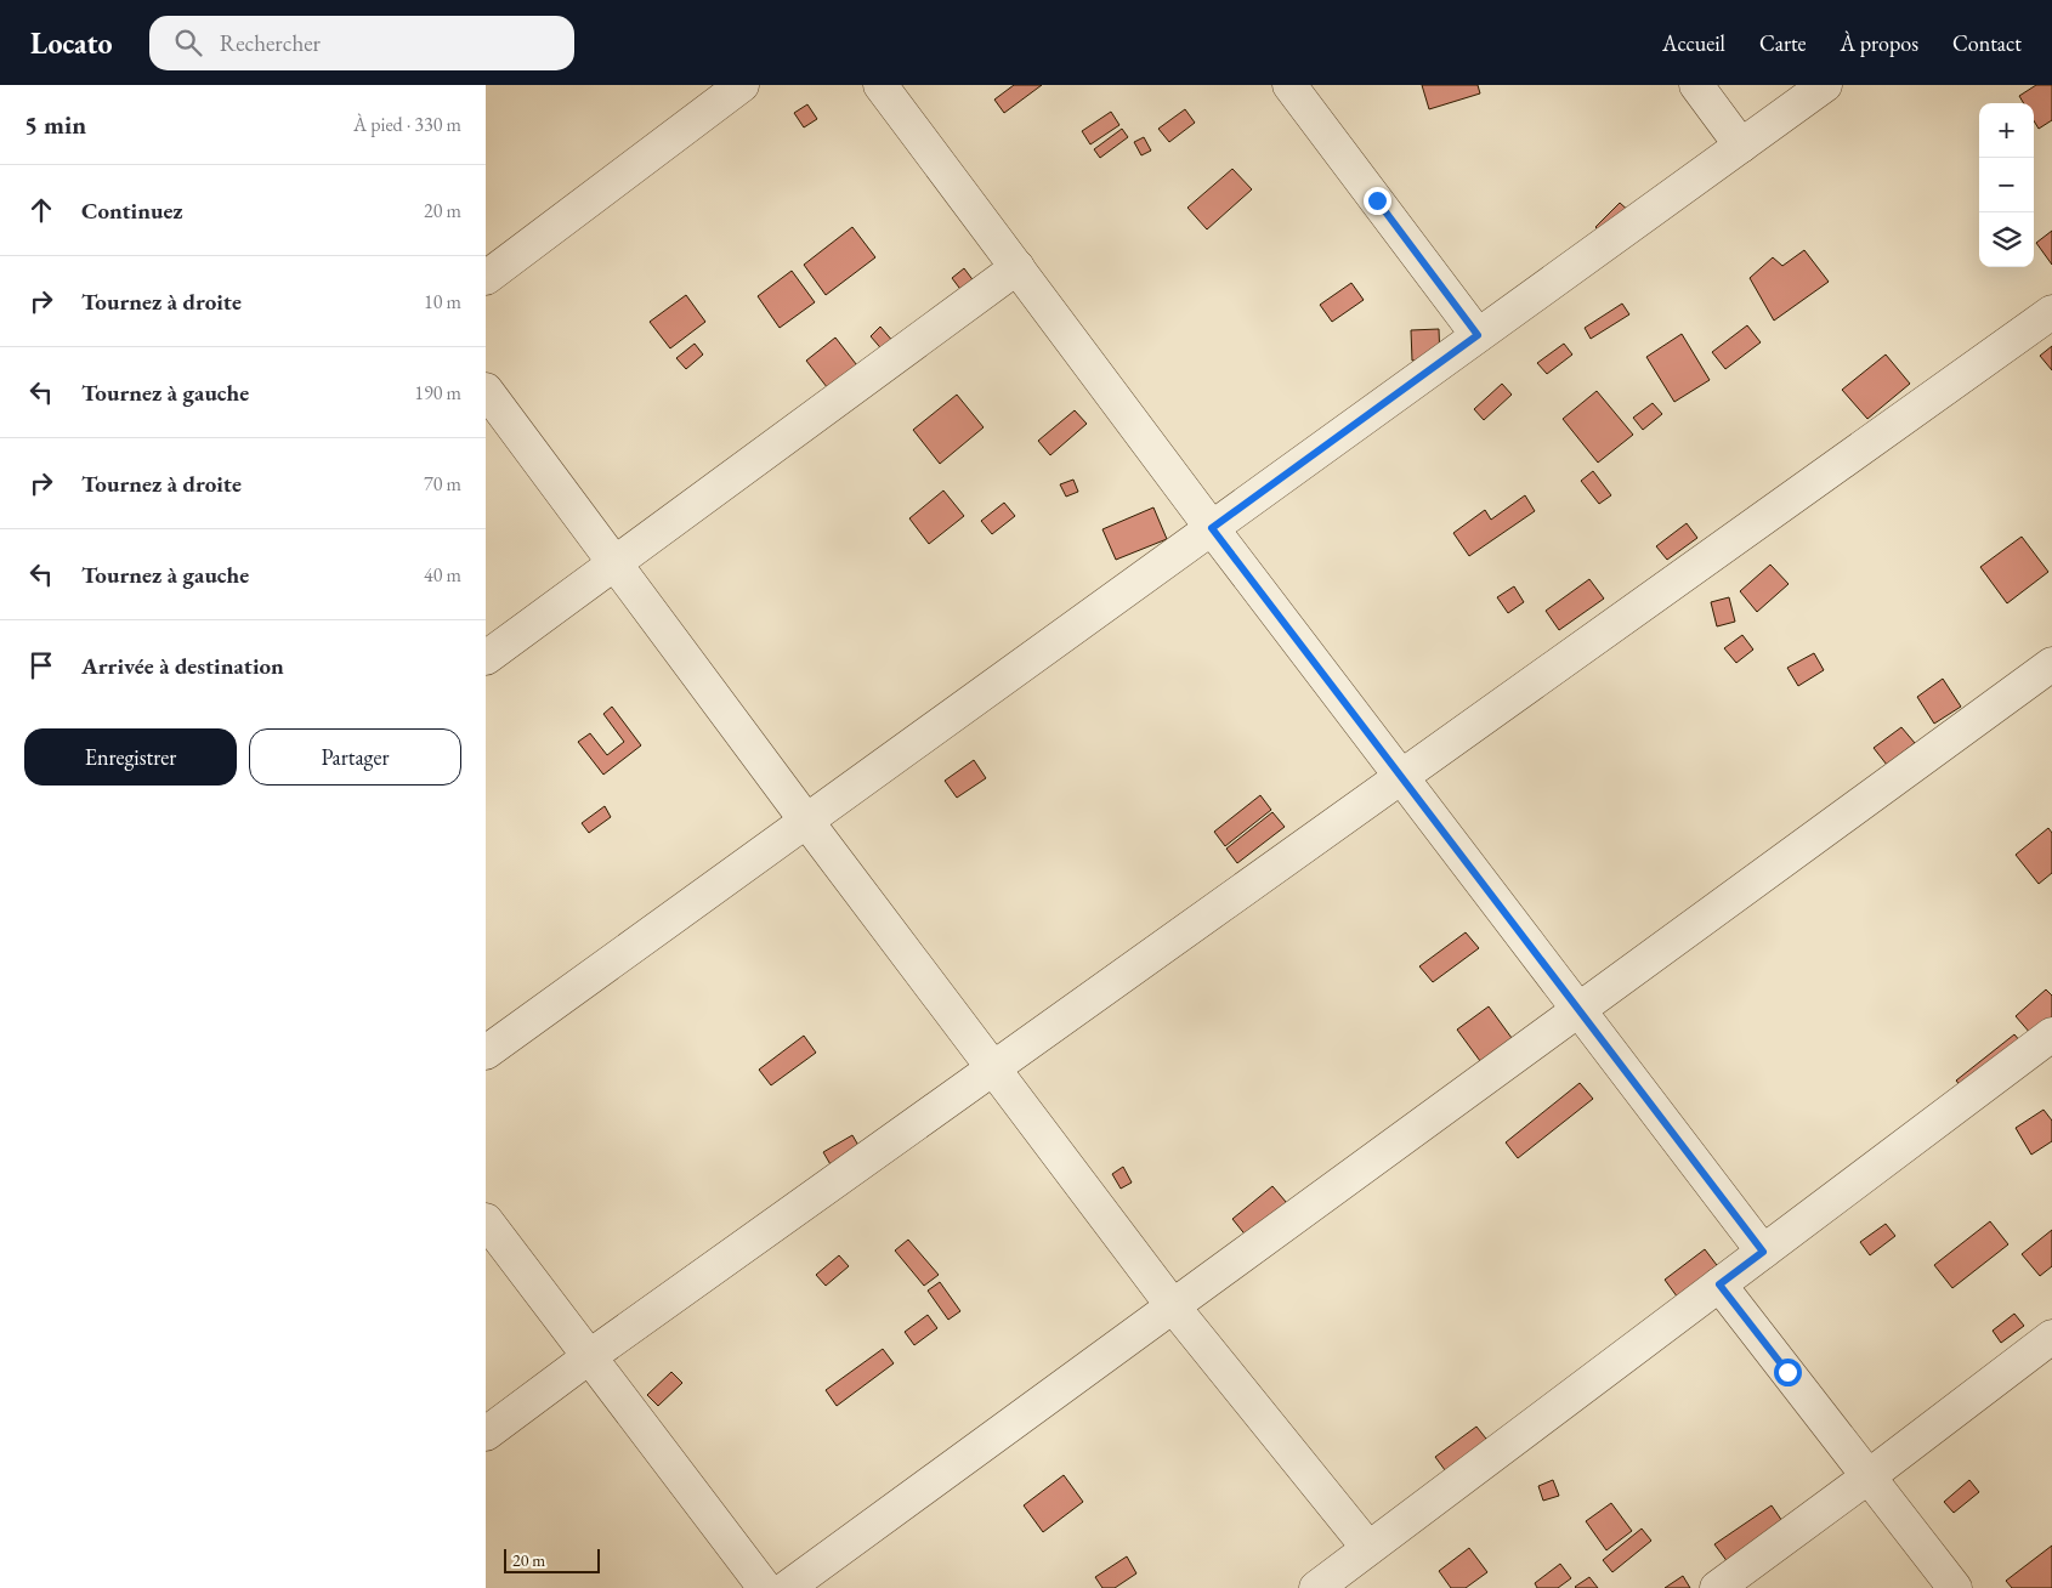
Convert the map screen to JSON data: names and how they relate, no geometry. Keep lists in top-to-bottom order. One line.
{"scale_bar":"20 m","page":{"header":"Locato","search":"Rechercher","nav":["Accueil","Carte","À propos","Contact"],"heading":["5 min","À pied · 330 m"],"map_buttons":["+","−"],"list":[["Continuez","20 m"],["Tournez à droite","10 m"],["Tournez à gauche","190 m"],["Tournez à droite","70 m"],["Tournez à gauche","40 m"],"Arrivée à destination"],"buttons":["Enregistrer","Partager"],"scale":"20 m"}}
